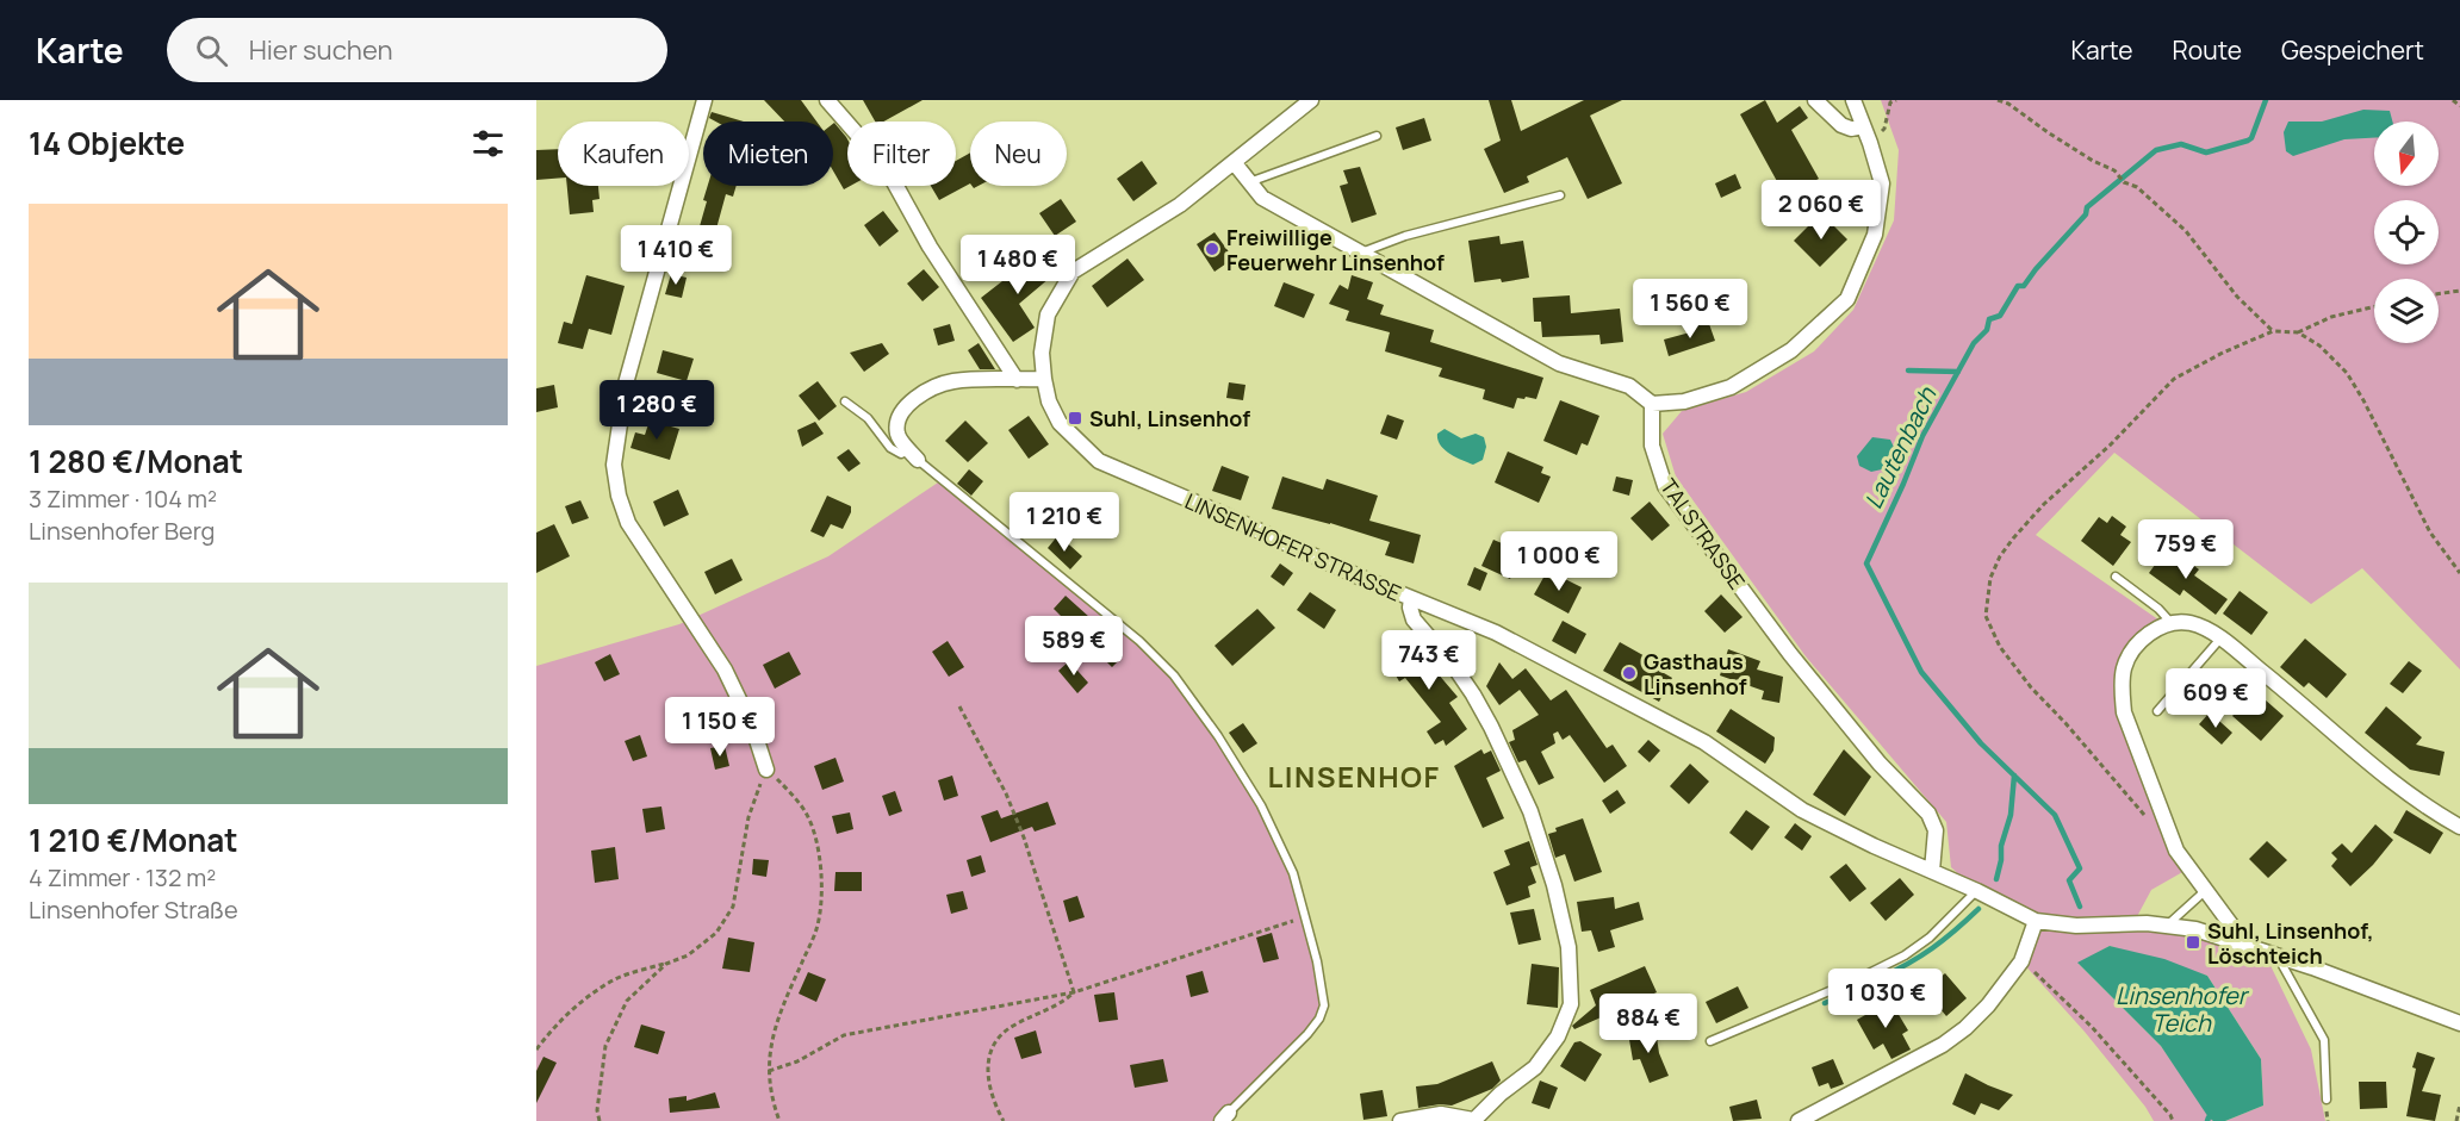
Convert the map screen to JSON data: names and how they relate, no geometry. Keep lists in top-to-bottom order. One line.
{"streets":{"street":["TALSTRASSE","LINSENHOFER STRASSE"]},"crossings":[["TALSTRASSE","LINSENHOFER STRASSE"]],"districts":["LINSENHOF"],"water":["Lautenbach","Linsenhofer Teich"],"places":{"other":["Freiwillige Feuerwehr Linsenhof","Gasthaus Linsenhof"],"transit":["Suhl, Linsenhof","Suhl, Linsenhof, Löschteich"]},"north":"bottom","page":{"header":"Karte","search":"Hier suchen","nav":["Karte","Route","Gespeichert"],"heading":"14 Objekte","chip":["Kaufen","Mieten","Filter","Neu"],"price":["2 060 €","1 410 €","1 480 €","1 560 €","1 280 €","1 210 €","759 €","1 000 €","589 €","743 €","609 €","1 150 €","1 030 €","884 €"],"list":[{"name":"1 280 €/Monat","note":"3 Zimmer · 104 m² · Linsenhofer Berg"},{"name":"1 210 €/Monat","note":"4 Zimmer · 132 m² · Linsenhofer Straße"}]}}
